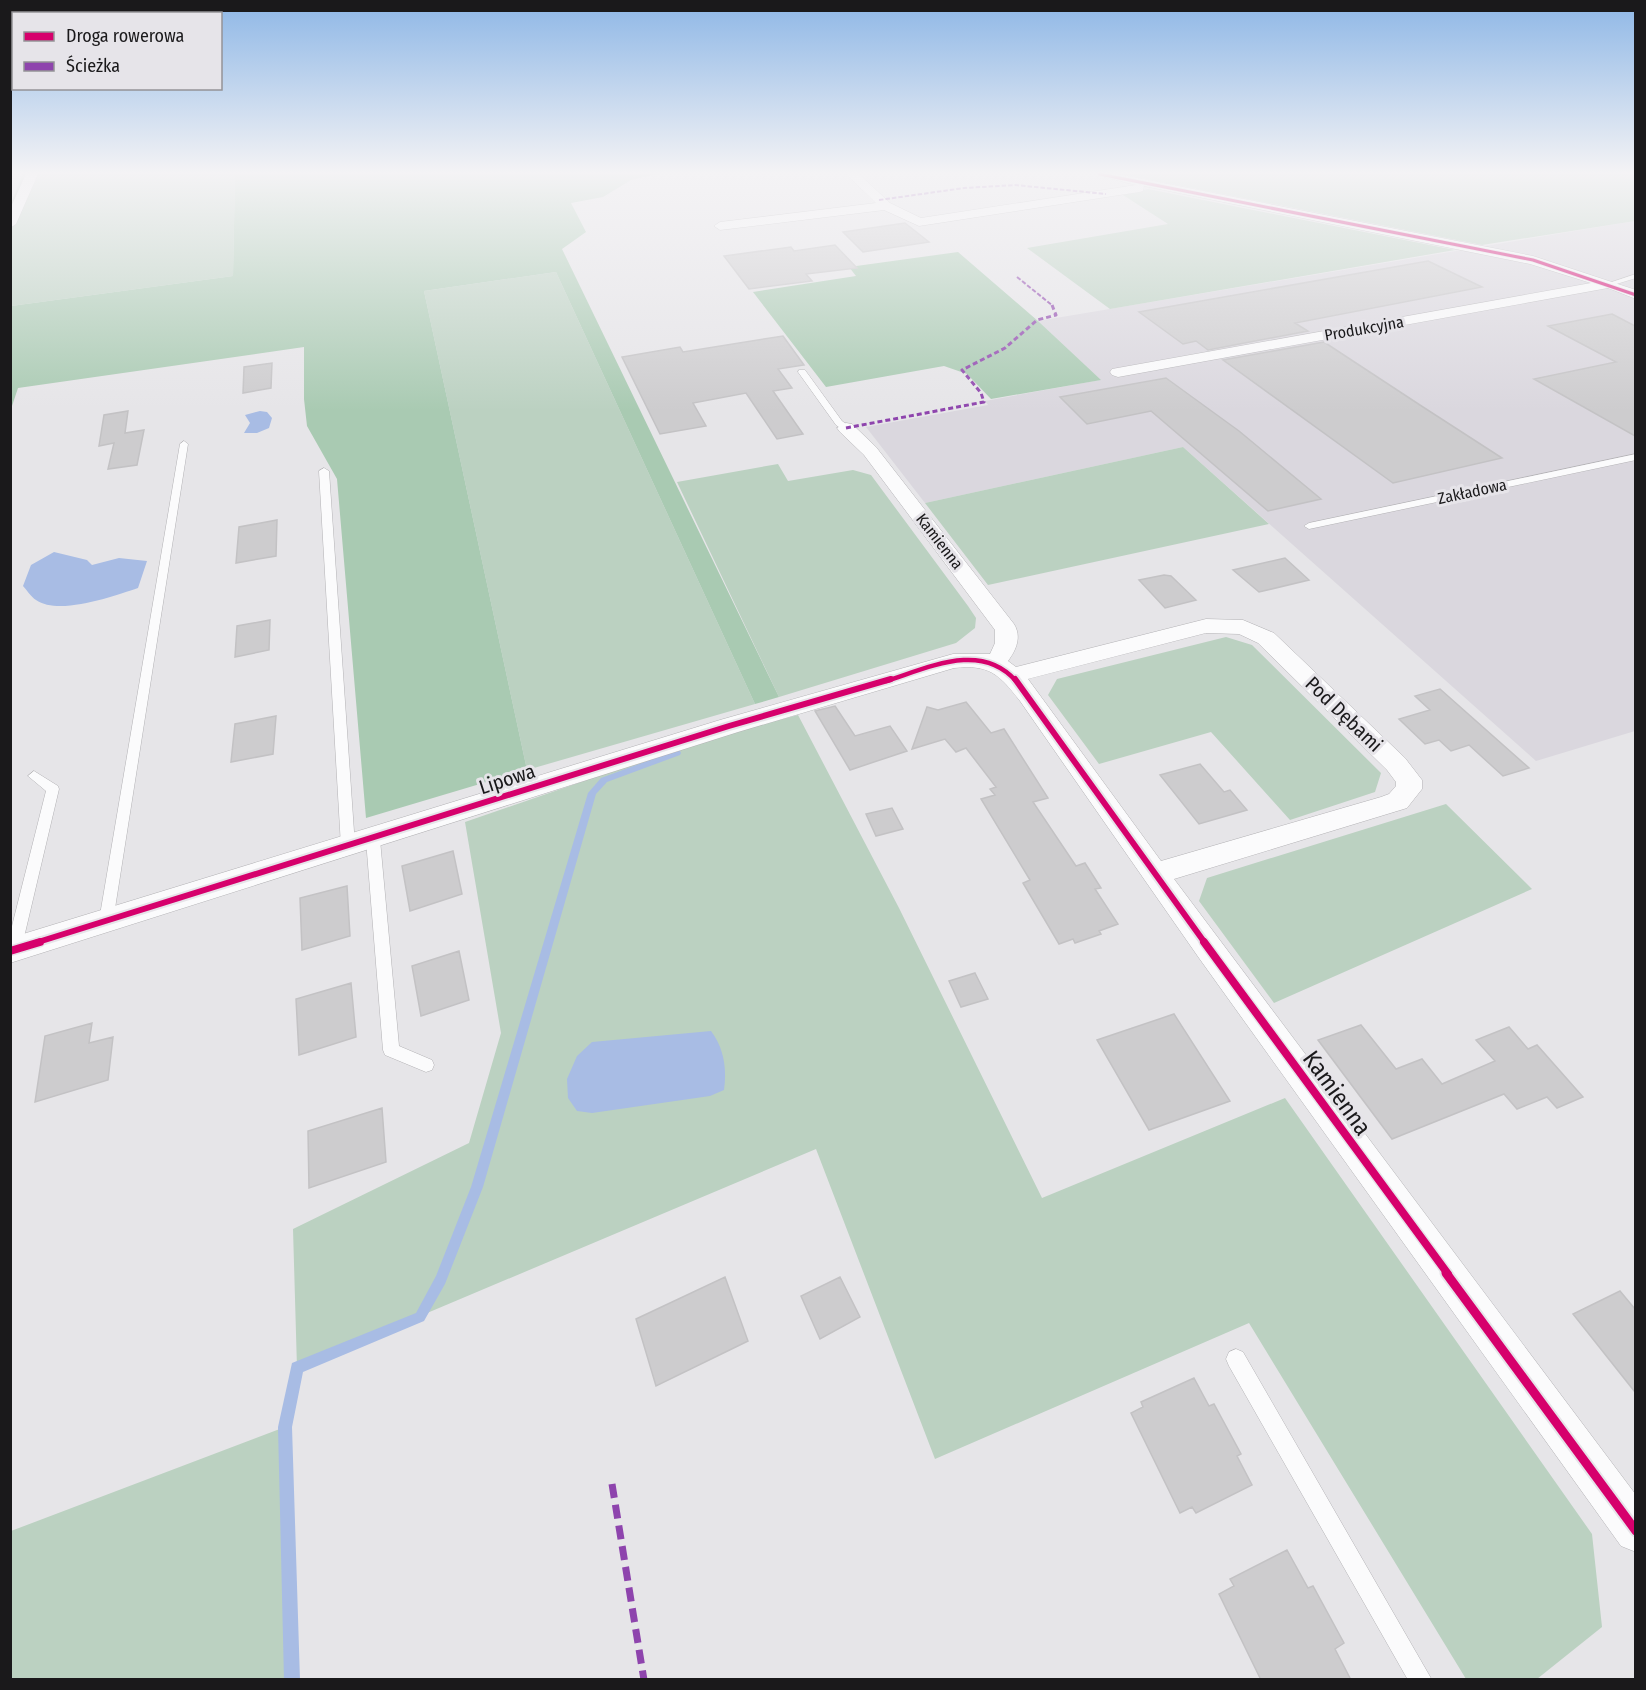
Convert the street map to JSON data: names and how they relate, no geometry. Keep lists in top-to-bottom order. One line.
{"streets":{"street":["Produkcyjna","Kamienna","Pod Dębami","Lipowa"],"lane":["Zakładowa"]},"crossings":[["Kamienna","Pod Dębami"],["Kamienna","Lipowa"],["Pod Dębami","Lipowa"]],"legend":["Droga rowerowa","Ścieżka"]}
